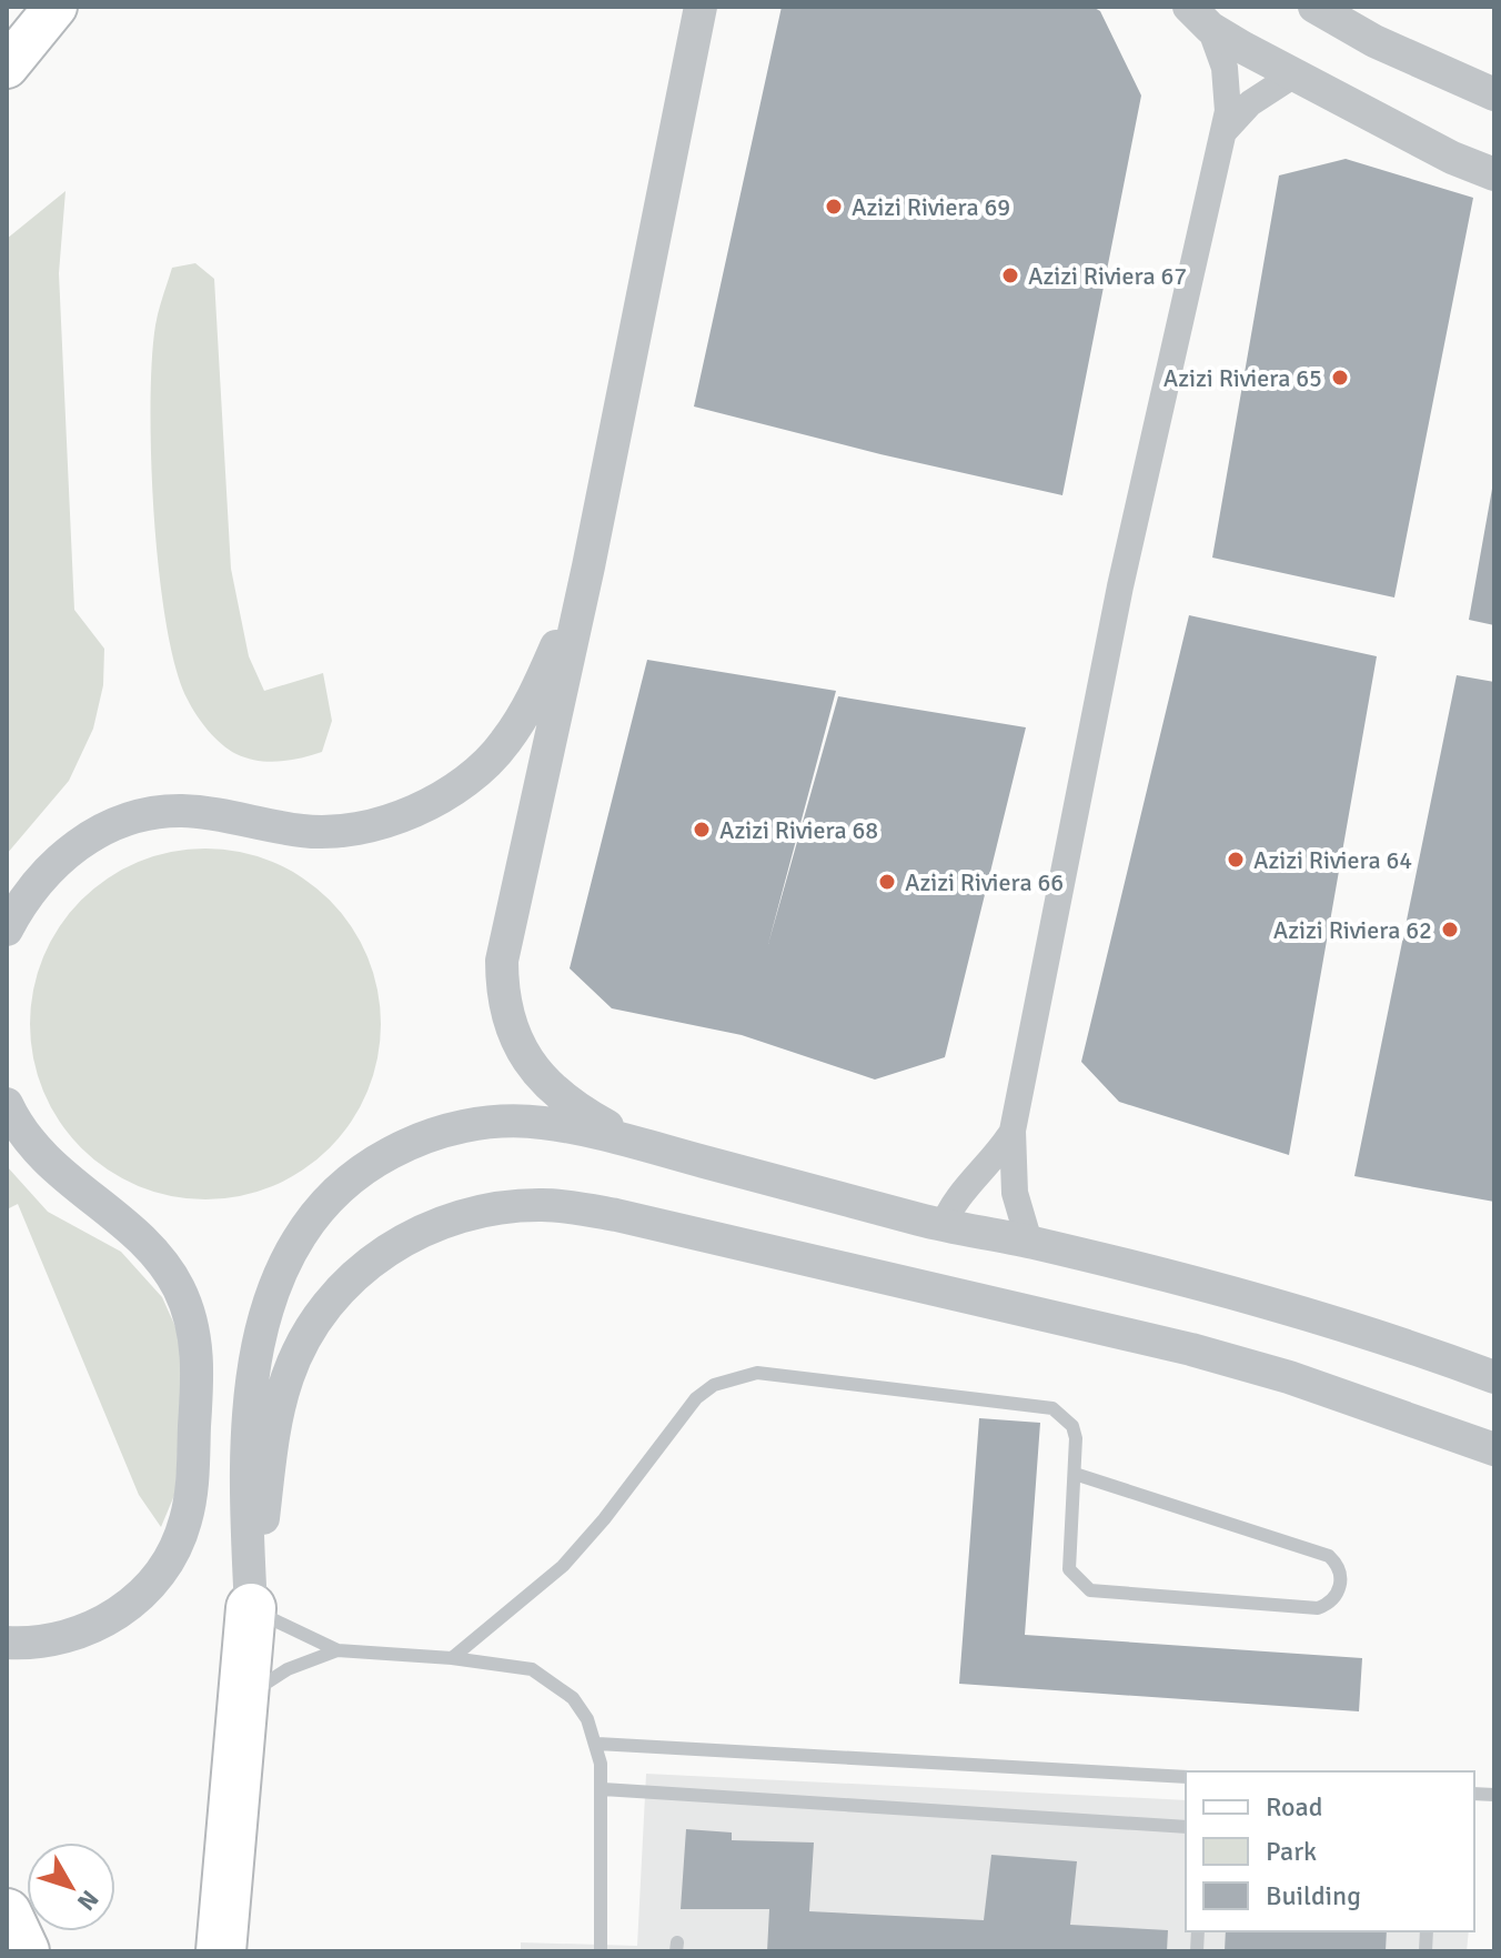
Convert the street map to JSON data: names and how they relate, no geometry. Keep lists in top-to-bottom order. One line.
{"places":["Azizi Riviera 69","Azizi Riviera 67","Azizi Riviera 65","Azizi Riviera 68","Azizi Riviera 64","Azizi Riviera 66","Azizi Riviera 62"],"legend":["Road","Park","Building"],"north":"bottom right"}
